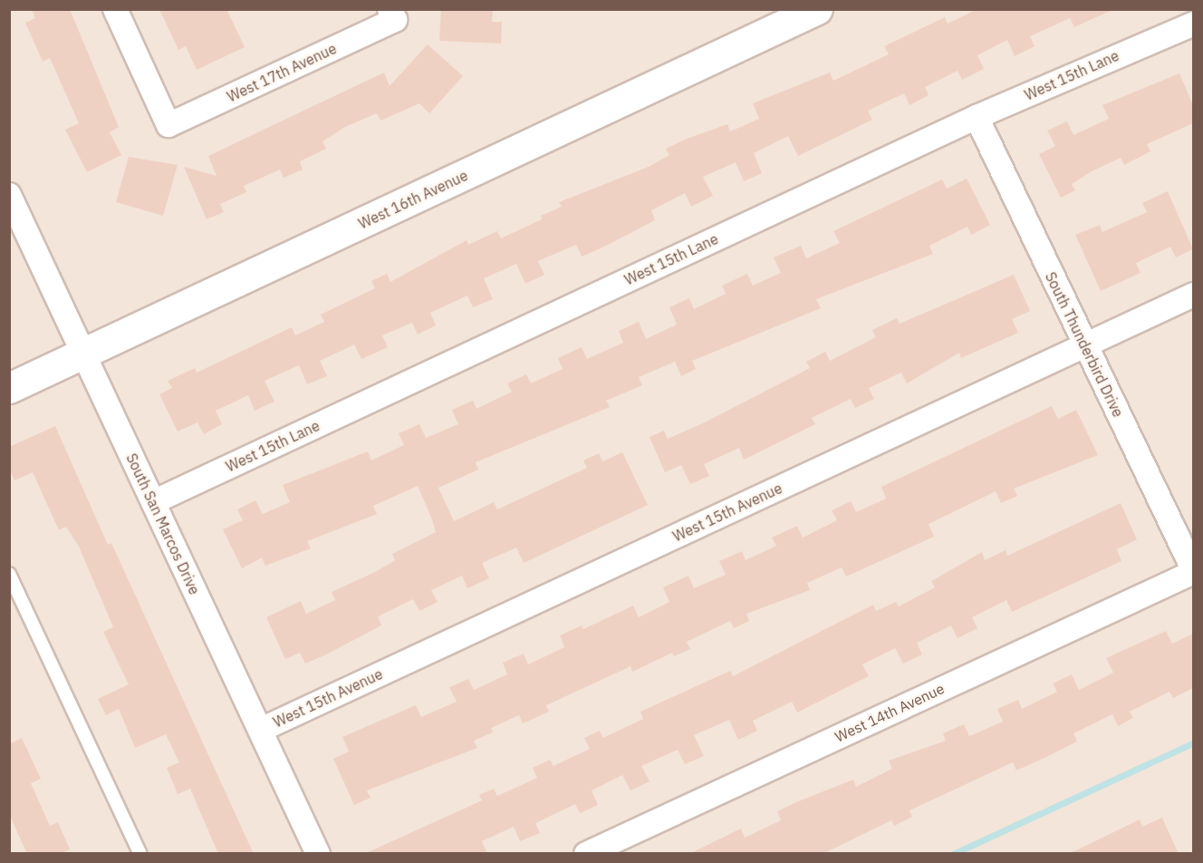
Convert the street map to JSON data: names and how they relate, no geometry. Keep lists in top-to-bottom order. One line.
{"streets":{"street":["West 17th Avenue","West 15th Lane","West 16th Avenue","South Thunderbird Drive","West 15th Avenue","South San Marcos Drive","West 14th Avenue"]},"crossings":[["West 15th Lane","South Thunderbird Drive"],["West 15th Lane","South San Marcos Drive"],["West 16th Avenue","South San Marcos Drive"],["South Thunderbird Drive","West 15th Avenue"],["South Thunderbird Drive","West 14th Avenue"],["West 15th Avenue","South San Marcos Drive"]]}
